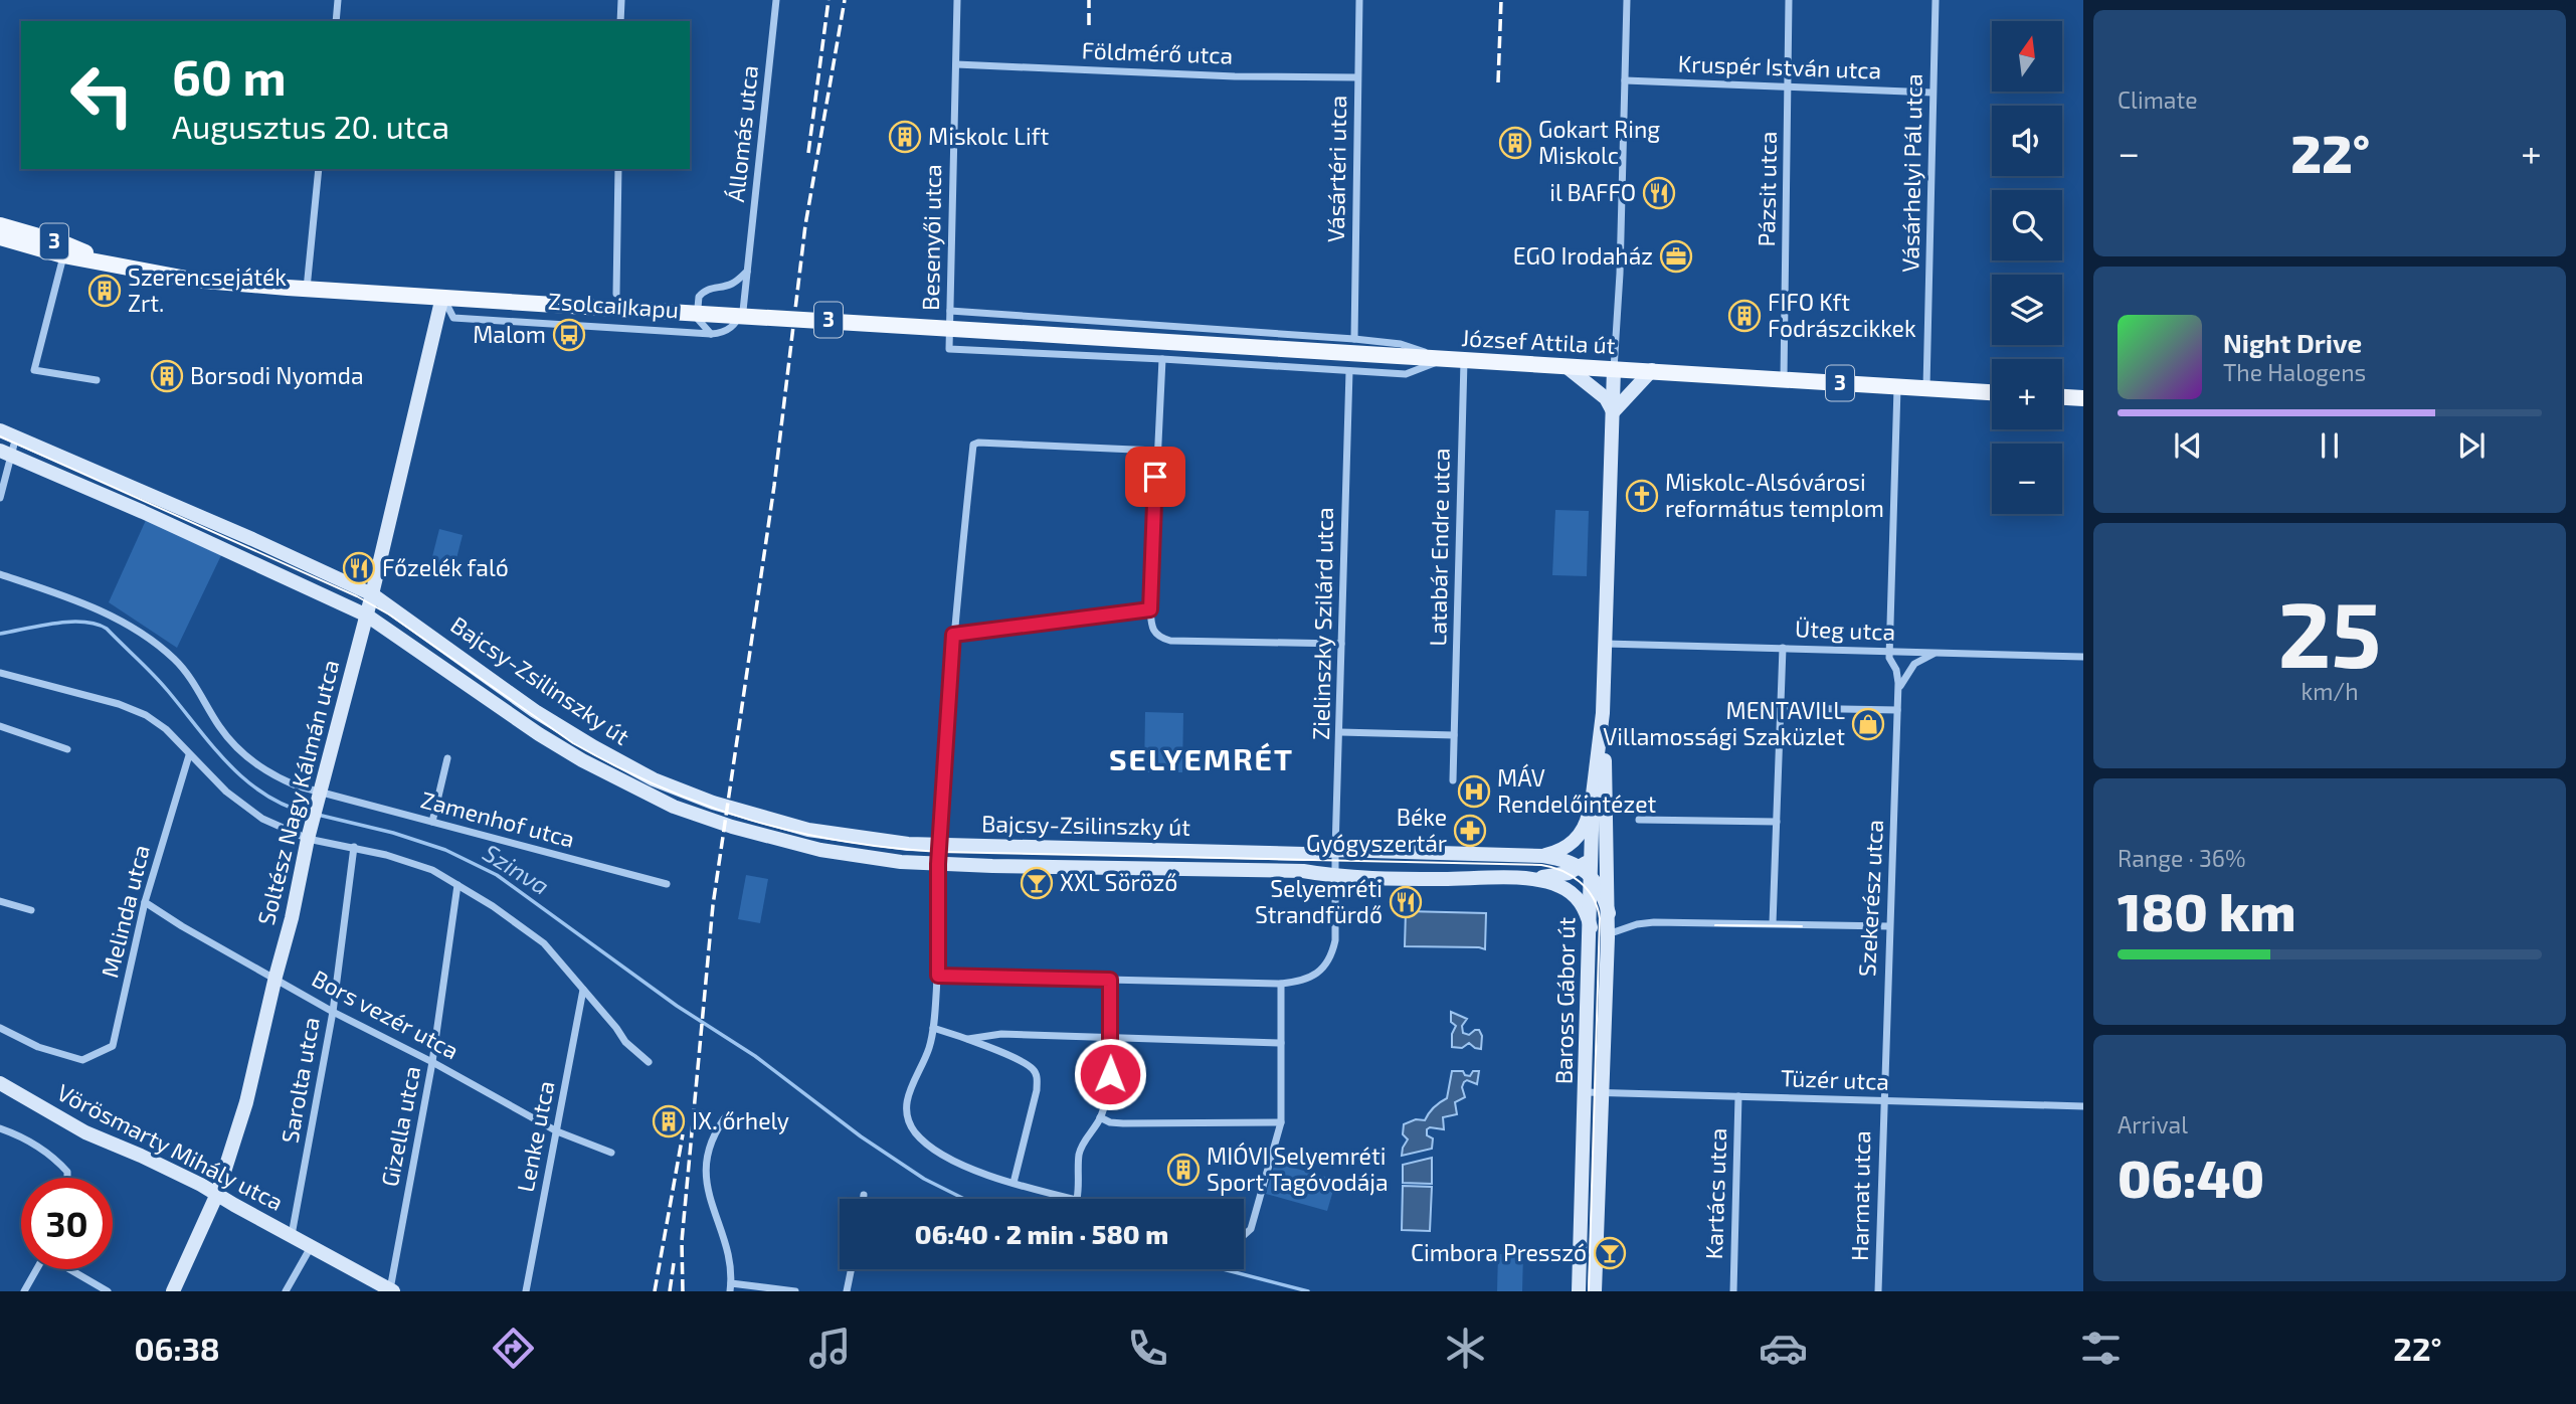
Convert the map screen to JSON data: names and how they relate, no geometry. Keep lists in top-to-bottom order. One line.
{"streets":{"main road":["3","Zsolcai kapu","József Attila út"],"street":["Földmérő utca","Kruspér István utca","Állomás utca","Vásártéri utca","Vásárhelyi Pál utca","Pázsit utca","Besenyői utca","Latabár Endre utca","Zielinszky Szilárd utca","Üteg utca","Bajcsy-Zsilinszky út","Soltész Nagy Kálmán utca","Zamenhof utca","Szekerész utca","Melinda utca","Baross Gábor út","Bors vezér utca","Sarolta utca","Tüzér utca","Gizella utca","Lenke utca","Vörösmarty Mihály utca","Kartács utca","Harmat utca"]},"crossings":[["Földmérő utca","Vásártéri utca"],["Földmérő utca","Besenyői utca"],["Kruspér István utca","Vásárhelyi Pál utca"],["Kruspér István utca","Pázsit utca"],["Vásárhelyi Pál utca","József Attila út"],["Pázsit utca","József Attila út"],["Zsolcai kapu","József Attila út"],["Zsolcai kapu","Soltész Nagy Kálmán utca"],["József Attila út","Latabár Endre utca"],["József Attila út","Szekerész utca"],["József Attila út","Baross Gábor út"],["Zielinszky Szilárd utca","Bajcsy-Zsilinszky út"],["Üteg utca","Szekerész utca"],["Üteg utca","Baross Gábor út"],["Bajcsy-Zsilinszky út","Soltész Nagy Kálmán utca"],["Bajcsy-Zsilinszky út","Baross Gábor út"],["Soltész Nagy Kálmán utca","Zamenhof utca"],["Soltész Nagy Kálmán utca","Bors vezér utca"],["Soltész Nagy Kálmán utca","Vörösmarty Mihály utca"],["Szekerész utca","Tüzér utca"],["Szekerész utca","Harmat utca"],["Melinda utca","Bors vezér utca"],["Baross Gábor út","Tüzér utca"],["Bors vezér utca","Sarolta utca"],["Bors vezér utca","Gizella utca"],["Bors vezér utca","Lenke utca"],["Sarolta utca","Vörösmarty Mihály utca"],["Tüzér utca","Kartács utca"],["Tüzér utca","Harmat utca"],["Gizella utca","Vörösmarty Mihály utca"]],"districts":["SELYEMRÉT"],"water":["Szinva"],"places":{"building":["Miskolc Lift","Gokart Ring Miskolc","Szerencsejáték Zrt.","FIFO Kft Fodrászcikkek","Borsodi Nyomda","IX. őrhely","MIÓVI Selyemréti Sport Tagóvodája"],"restaurant":["il BAFFO","Főzelék faló","Selyemréti Strandfürdő"],"office":["EGO Irodaház"],"bus stop":["Malom"],"church":["Miskolc-Alsóvárosi református templom"],"shop":["MENTAVILL Villamossági Szaküzlet"],"hospital":["MÁV Rendelőintézet"],"pharmacy":["Béke Gyógyszertár"],"bar":["XXL Söröző","Cimbora Presszó"]},"north":"top","page":{"tile":["Climate",["25","km/h"],["Range · 36%","180 km"],["Arrival","06:40"]],"map_buttons":["+","−"],"turn":["60 m","Augusztus 20. utca"],"heat":["−","22°","+"],"song":["Night Drive","The Halogens"],"limit":"30","trip":"06:40 · 2 min · 580 m","tabs":["06:38","22°"]}}
